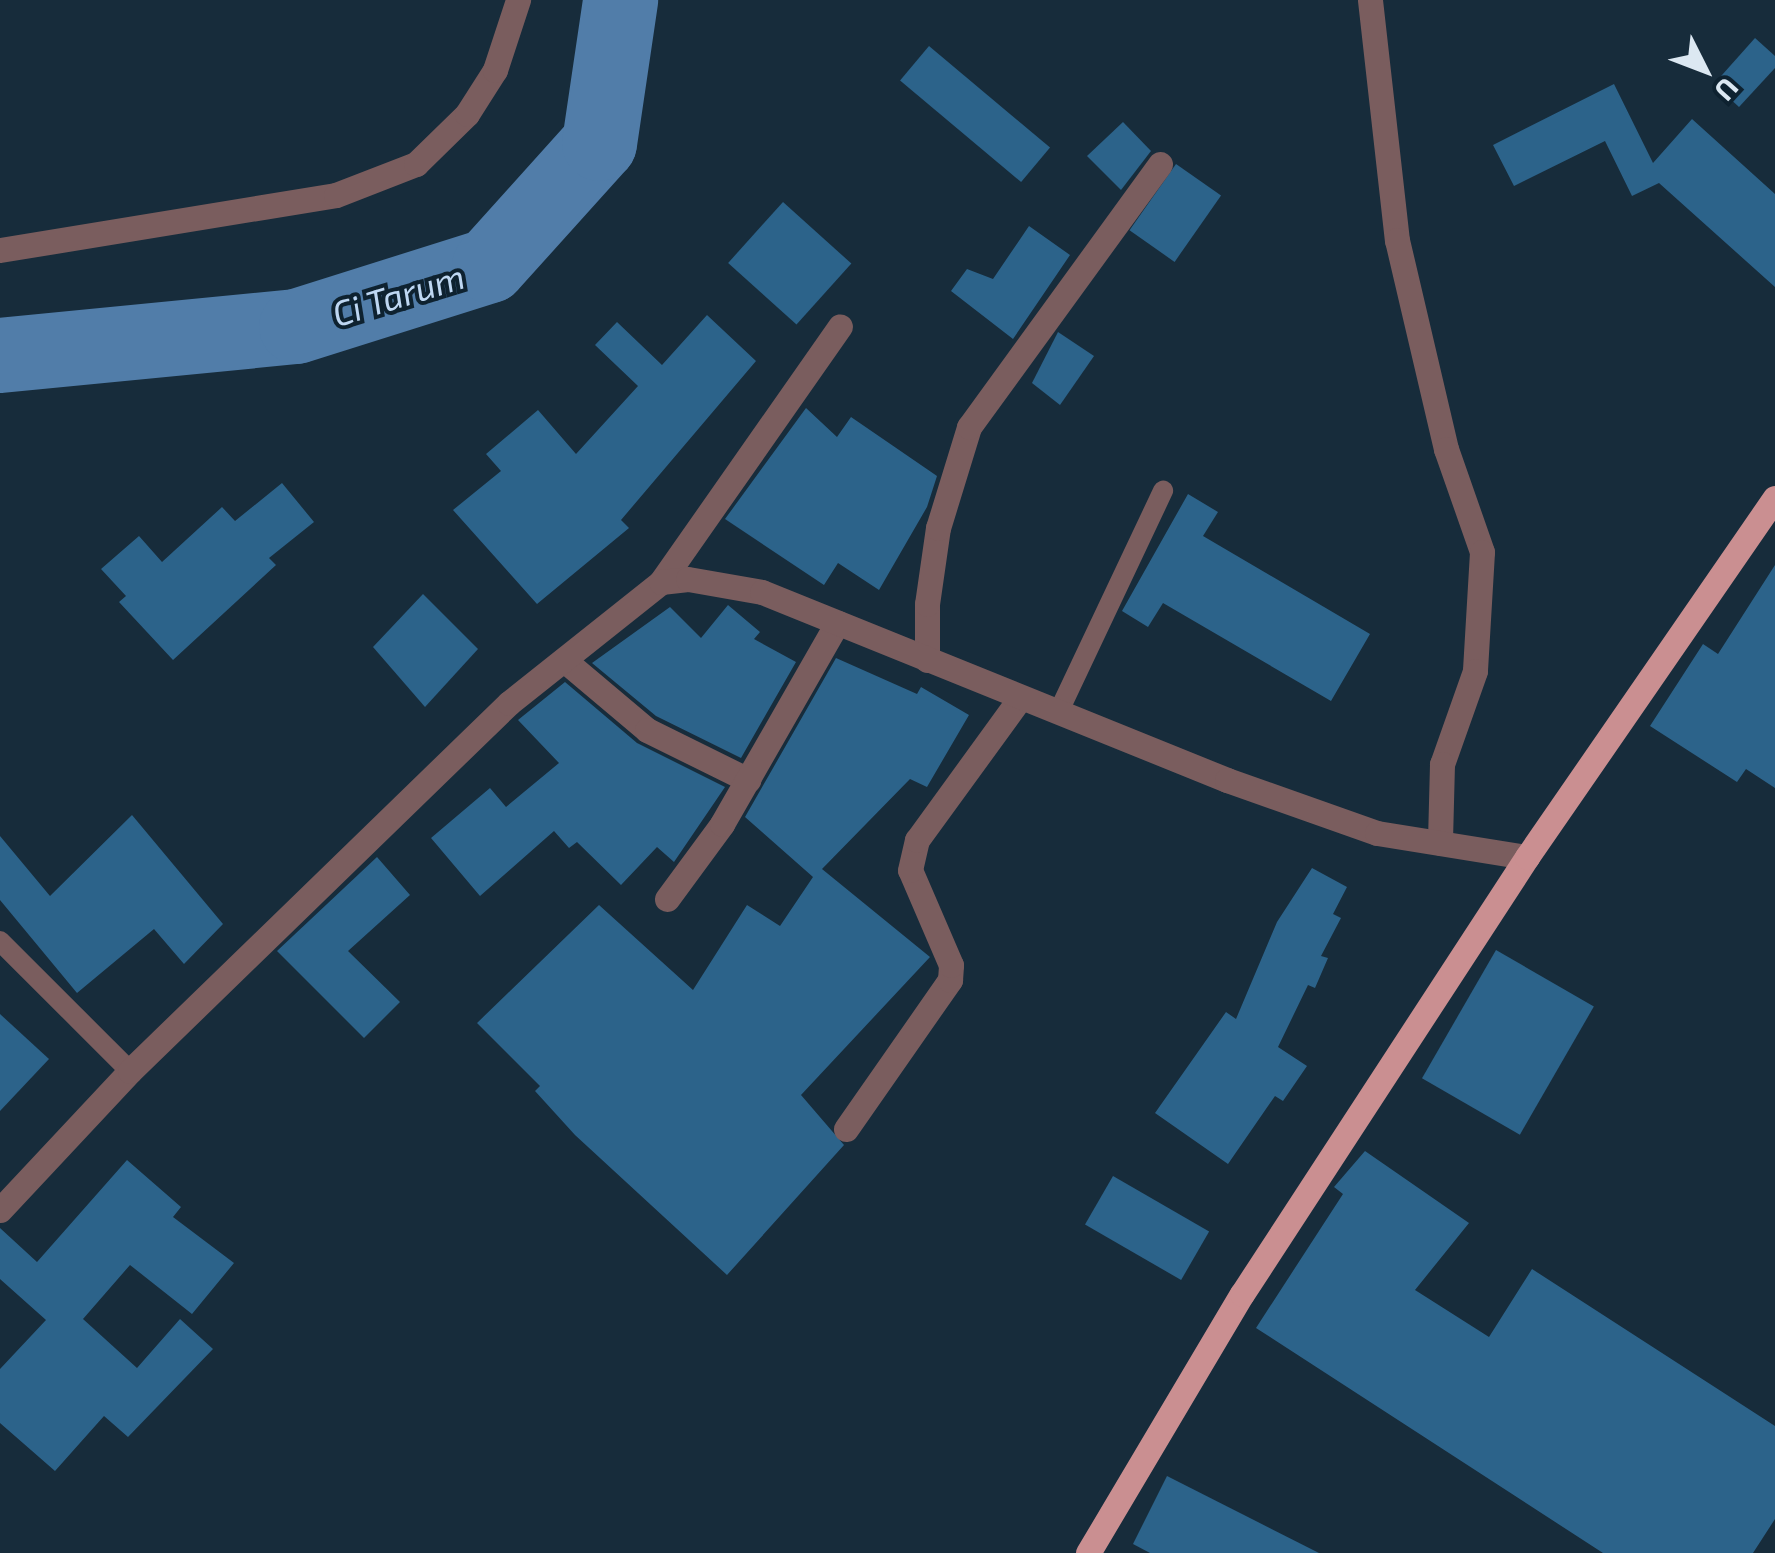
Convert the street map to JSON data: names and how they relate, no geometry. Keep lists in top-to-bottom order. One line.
{"water":["Ci Tarum"],"north":"bottom right"}
